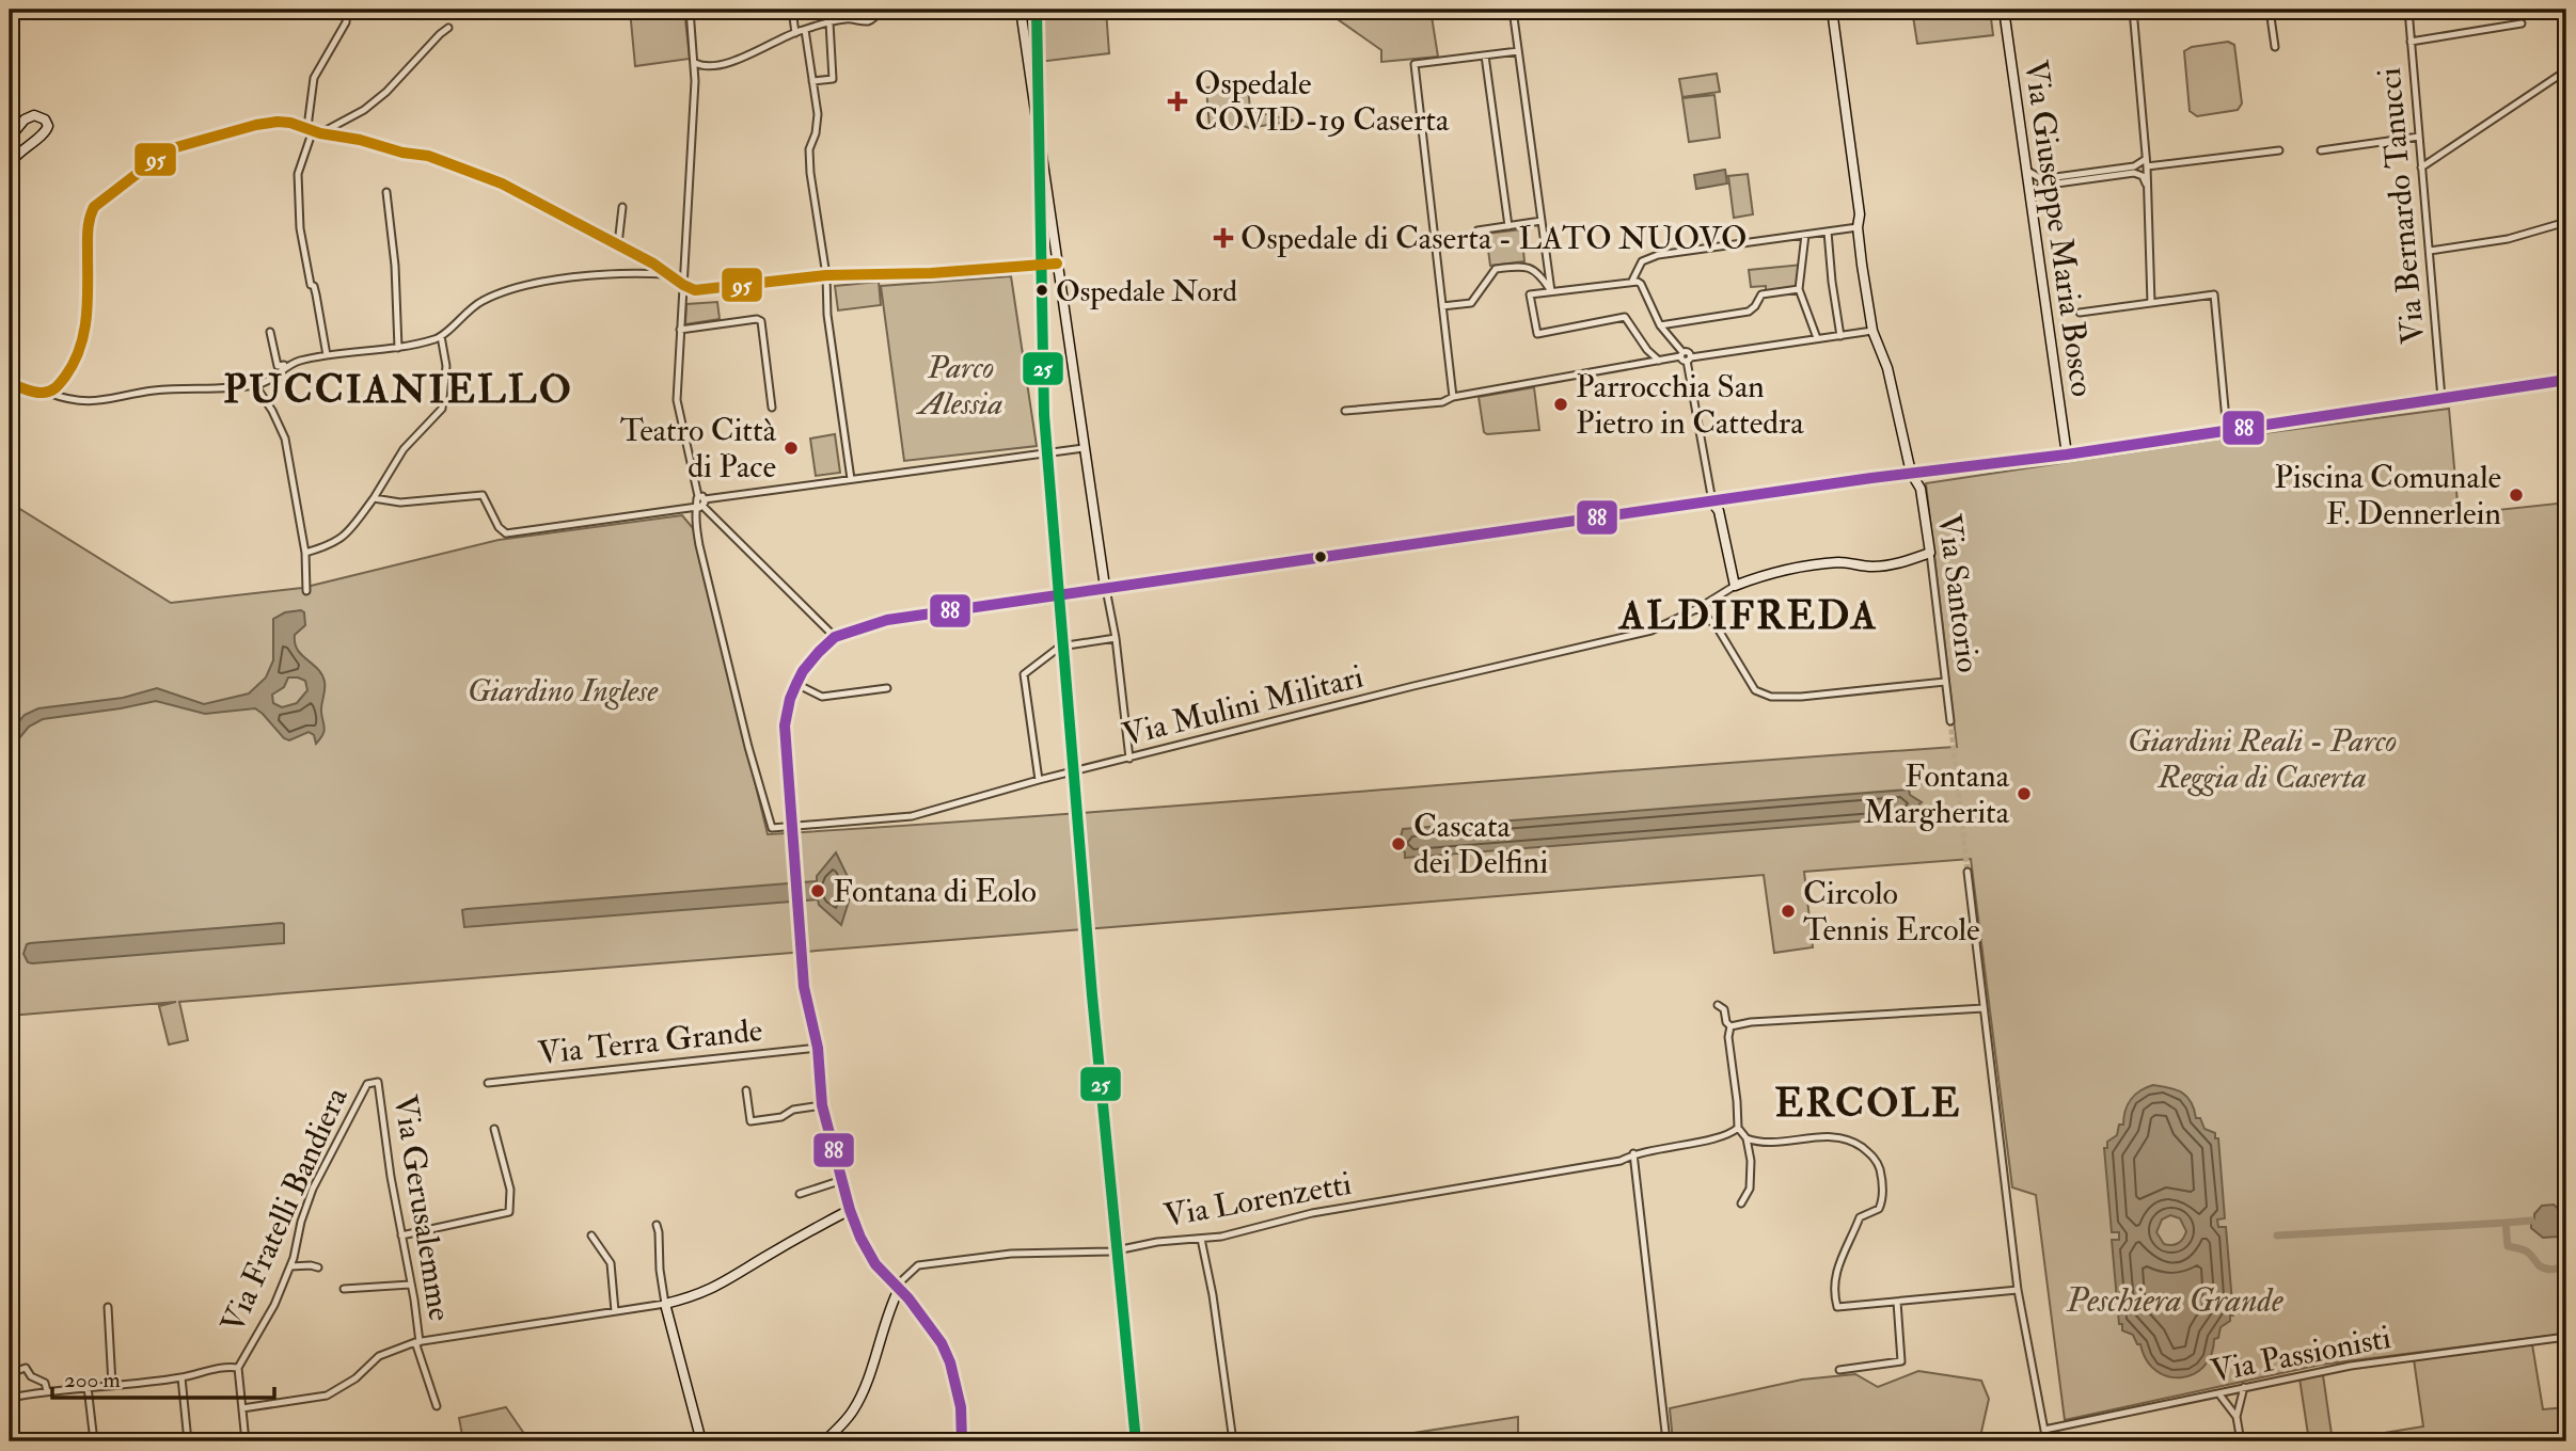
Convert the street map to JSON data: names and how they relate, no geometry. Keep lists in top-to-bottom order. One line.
{"streets":{"street":["Via Bernardo Tanucci","Via Giuseppe Maria Bosco","Via Santorio","Via Mulini Militari","Via Terra Grande","Via Lorenzetti","Via Gerusalemme","Via Fratelli Bandiera","Via Passionisti"]},"crossings":[["Via Gerusalemme","Via Fratelli Bandiera"]],"districts":["PUCCIANIELLO","ALDIFREDA","ERCOLE"],"water":["Peschiera Grande"],"parks":["Parco Alessia","Giardino Inglese","Giardini Reali - Parco Reggia di Caserta"],"places":{"health":["Ospedale COVID-19 Caserta","Ospedale di Caserta - LATO NUOVO"],"other":["Ospedale Nord","Parrocchia San Pietro in Cattedra","Teatro Città di Pace","Piscina Comunale F. Dennerlein","Fontana Margherita","Cascata dei Delfini","Fontana di Eolo","Circolo Tennis Ercole"]},"lines":["transit line 25","transit line 95","transit line 88"],"scale_bar":"200 m"}
